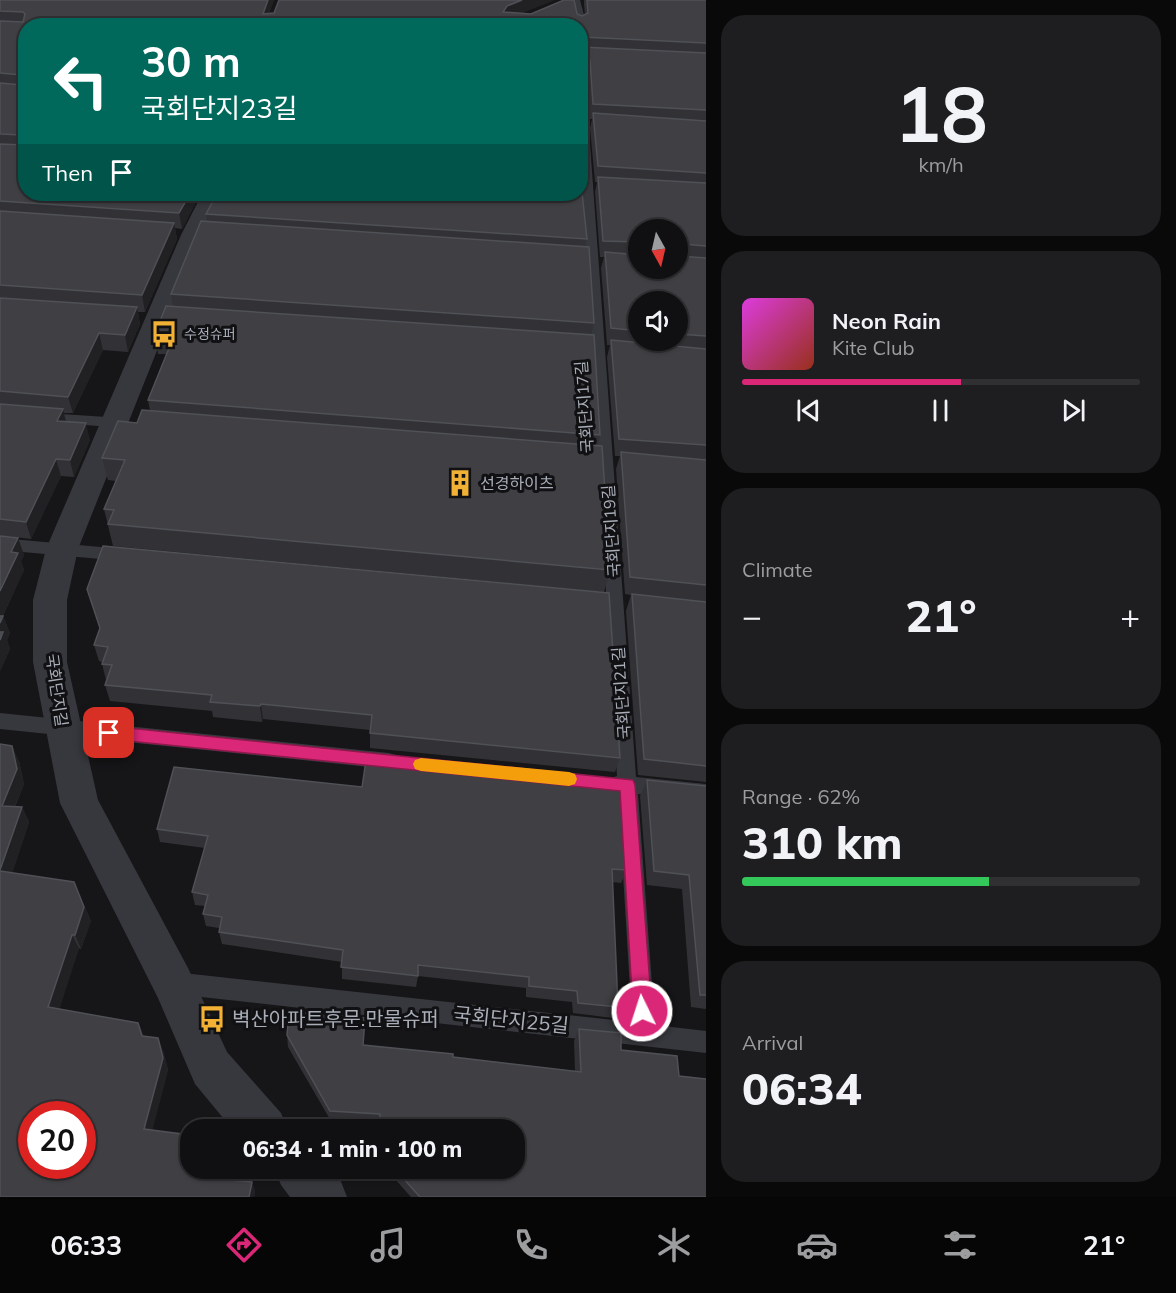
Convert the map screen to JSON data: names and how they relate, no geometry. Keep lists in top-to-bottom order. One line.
{"streets":{"street":["국회단지길"],"lane":["국회단지17길","국회단지19길","국회단지21길","국회단지25길"]},"crossings":[["국회단지17길","국회단지19길"],["국회단지19길","국회단지21길"],["국회단지길","국회단지25길"],["국회단지21길","국회단지25길"]],"places":{"bus stop":["수정슈퍼","벽산아파트후문.만물슈퍼"],"building":["선경하이츠"]},"north":"bottom","page":{"tile":[["18","km/h"],"Climate",["Range · 62%","310 km"],["Arrival","06:34"]],"turn":["30 m","국회단지23길"],"then":"Then","song":["Neon Rain","Kite Club"],"heat":["−","21°","+"],"limit":"20","trip":"06:34 · 1 min · 100 m","tabs":["06:33","21°"]}}
